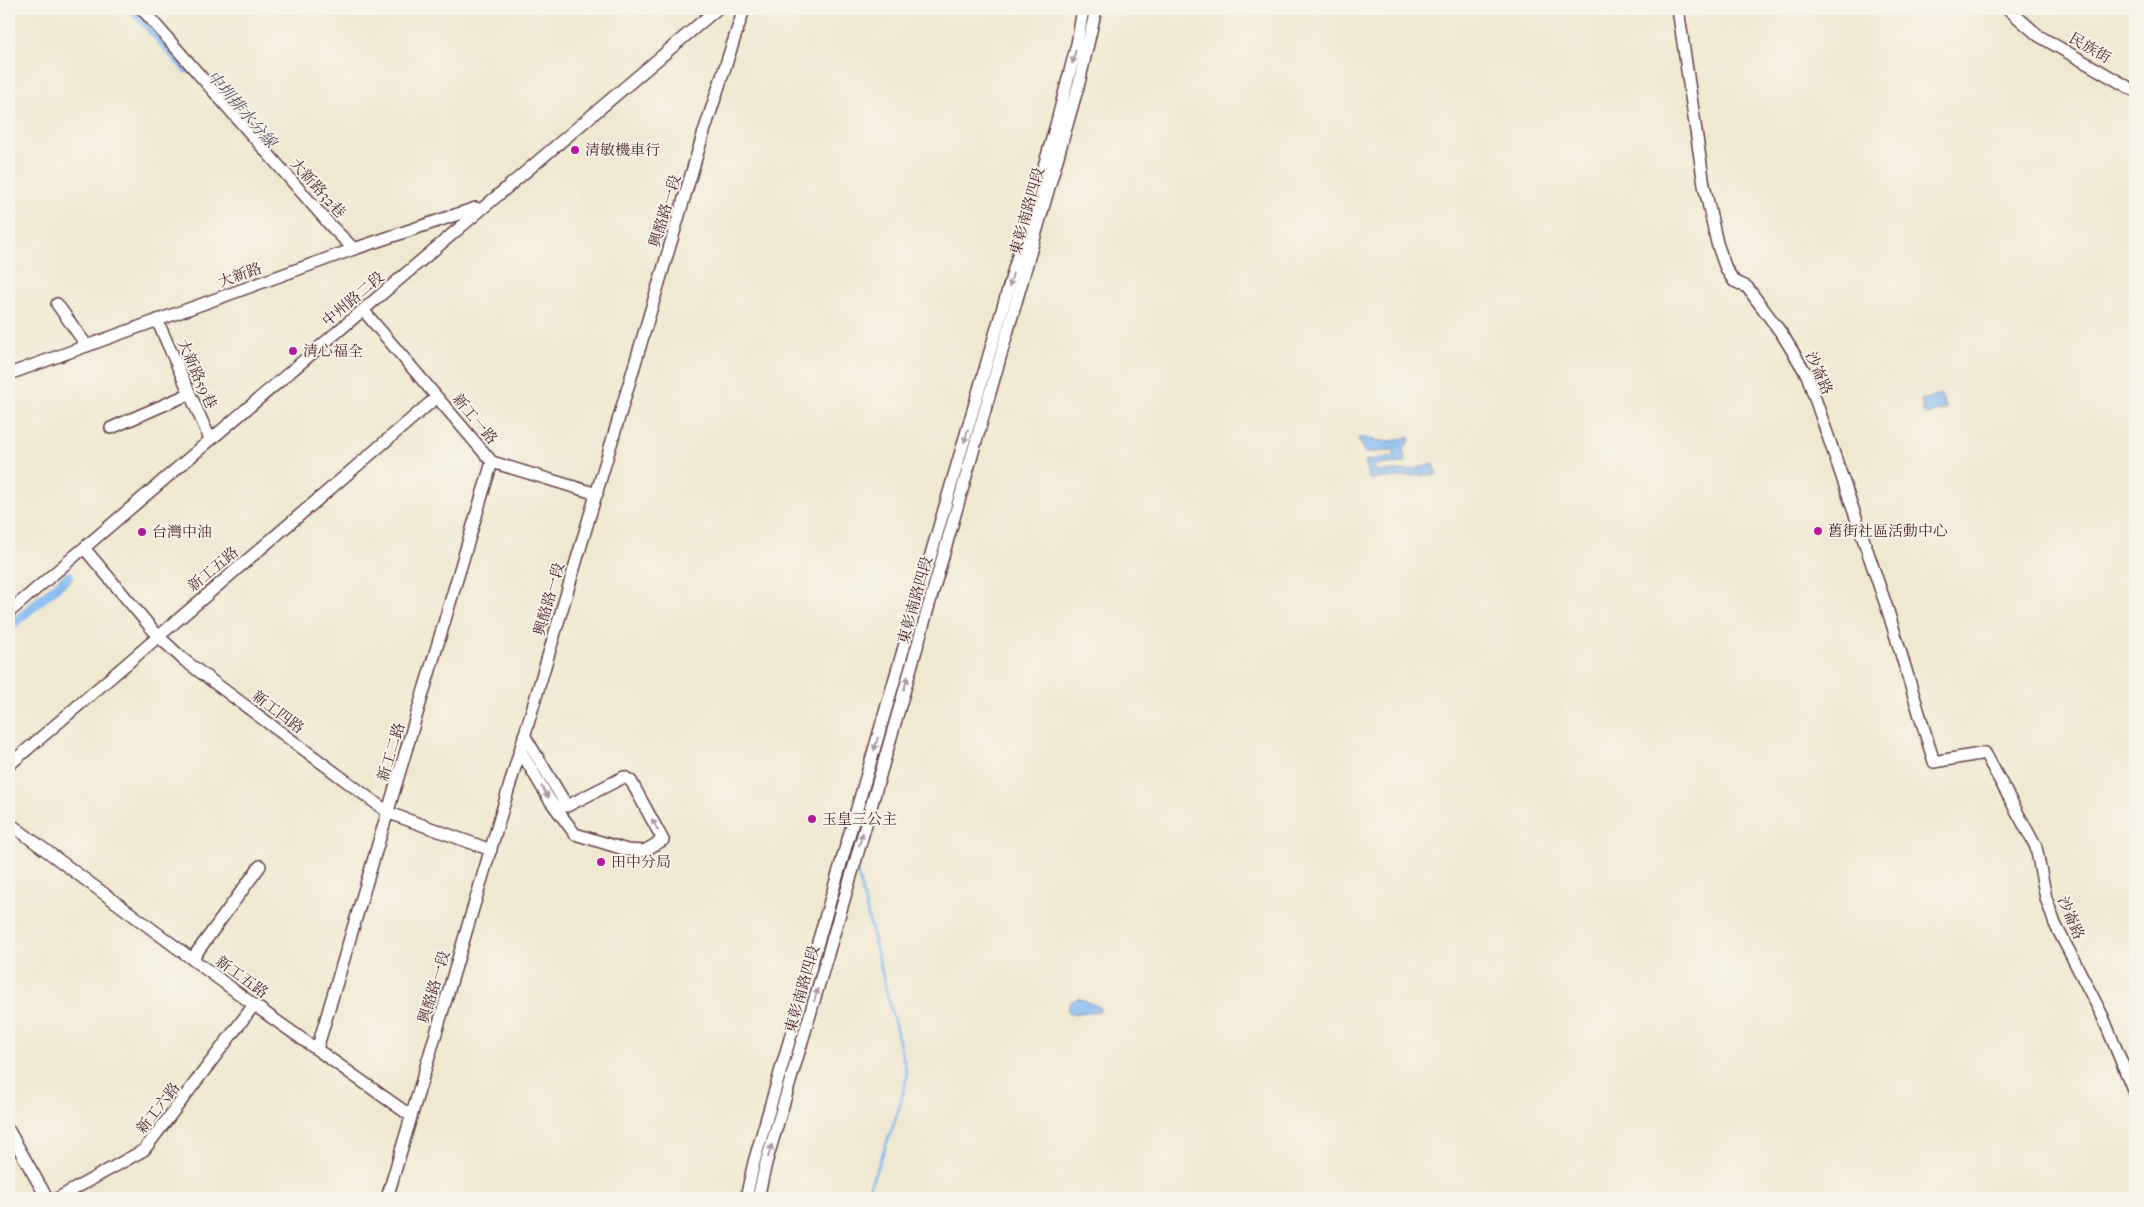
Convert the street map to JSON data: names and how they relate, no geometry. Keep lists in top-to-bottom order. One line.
{"streets":{"street":["民族街","大新路32巷","興酪路一段","東彰南路四段","大新路","中州路二段","沙崙路","大新路59巷","新工一路","新工五路","新工四路","新工二路","新工六路"]},"crossings":[["大新路32巷","大新路"],["興酪路一段","新工一路"],["興酪路一段","新工五路"],["興酪路一段","新工四路"],["大新路","中州路二段"],["大新路","大新路59巷"],["中州路二段","大新路59巷"],["中州路二段","新工一路"],["中州路二段","新工四路"],["新工一路","新工五路"],["新工一路","新工二路"],["新工五路","新工四路"],["新工五路","新工二路"],["新工五路","新工六路"],["新工四路","新工二路"]],"water":["中圳排水分線"],"places":["清敏機車行","清心福全","舊街社區活動中心","台灣中油","玉皇三公主","田中分局"]}
